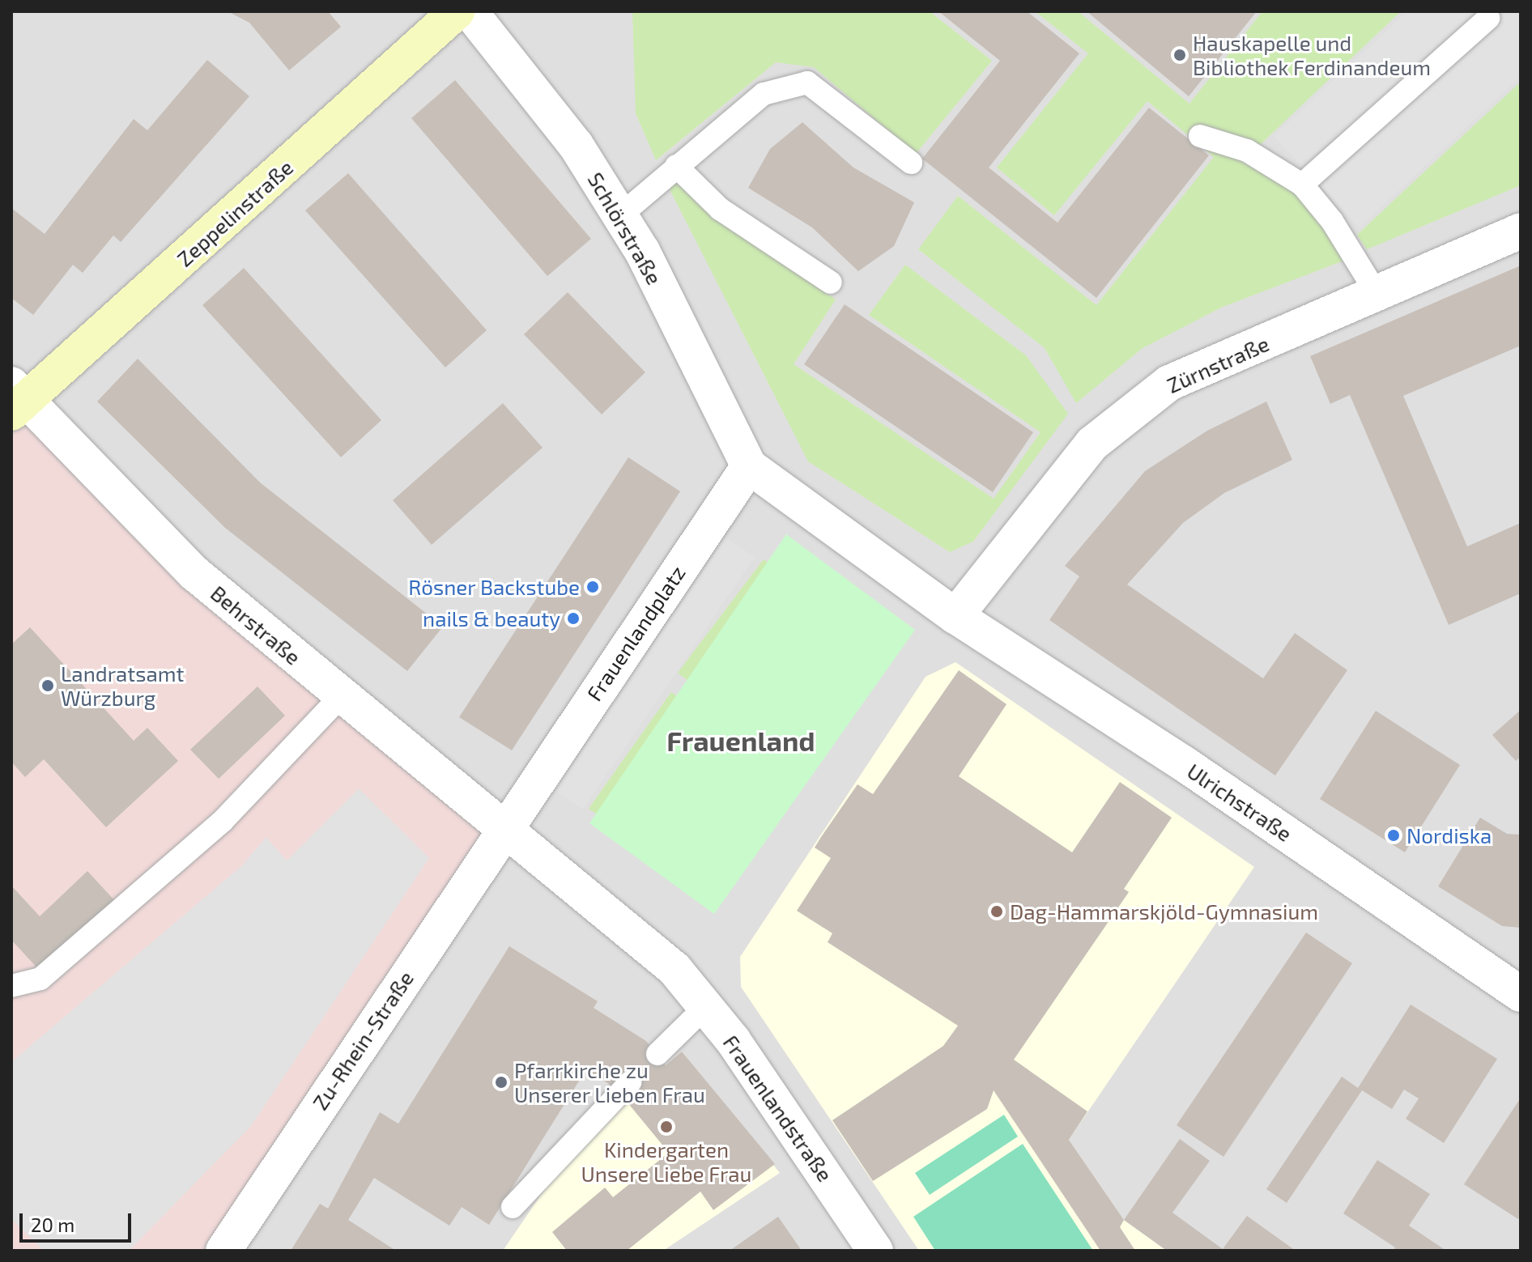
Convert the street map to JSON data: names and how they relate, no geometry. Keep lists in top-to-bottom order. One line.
{"streets":{"street":["Zeppelinstraße","Schlörstraße","Zürnstraße","Behrstraße","Frauenlandplatz","Ulrichstraße","Zu-Rhein-Straße","Frauenlandstraße"]},"crossings":[["Zeppelinstraße","Behrstraße"],["Schlörstraße","Frauenlandplatz"],["Zürnstraße","Ulrichstraße"],["Behrstraße","Frauenlandplatz"],["Behrstraße","Zu-Rhein-Straße"],["Behrstraße","Frauenlandstraße"],["Frauenlandplatz","Zu-Rhein-Straße"],["Frauenlandplatz","Frauenlandstraße"],["Zu-Rhein-Straße","Frauenlandstraße"]],"districts":["Frauenland"],"places":["Hauskapelle und Bibliothek Ferdinandeum","Rösner Backstube","nails & beauty","Landratsamt Würzburg","Nordiska","Dag-Hammarskjöld-Gymnasium","Pfarrkirche zu Unserer Lieben Frau","Kindergarten Unsere Liebe Frau"],"scale_bar":"20 m"}
